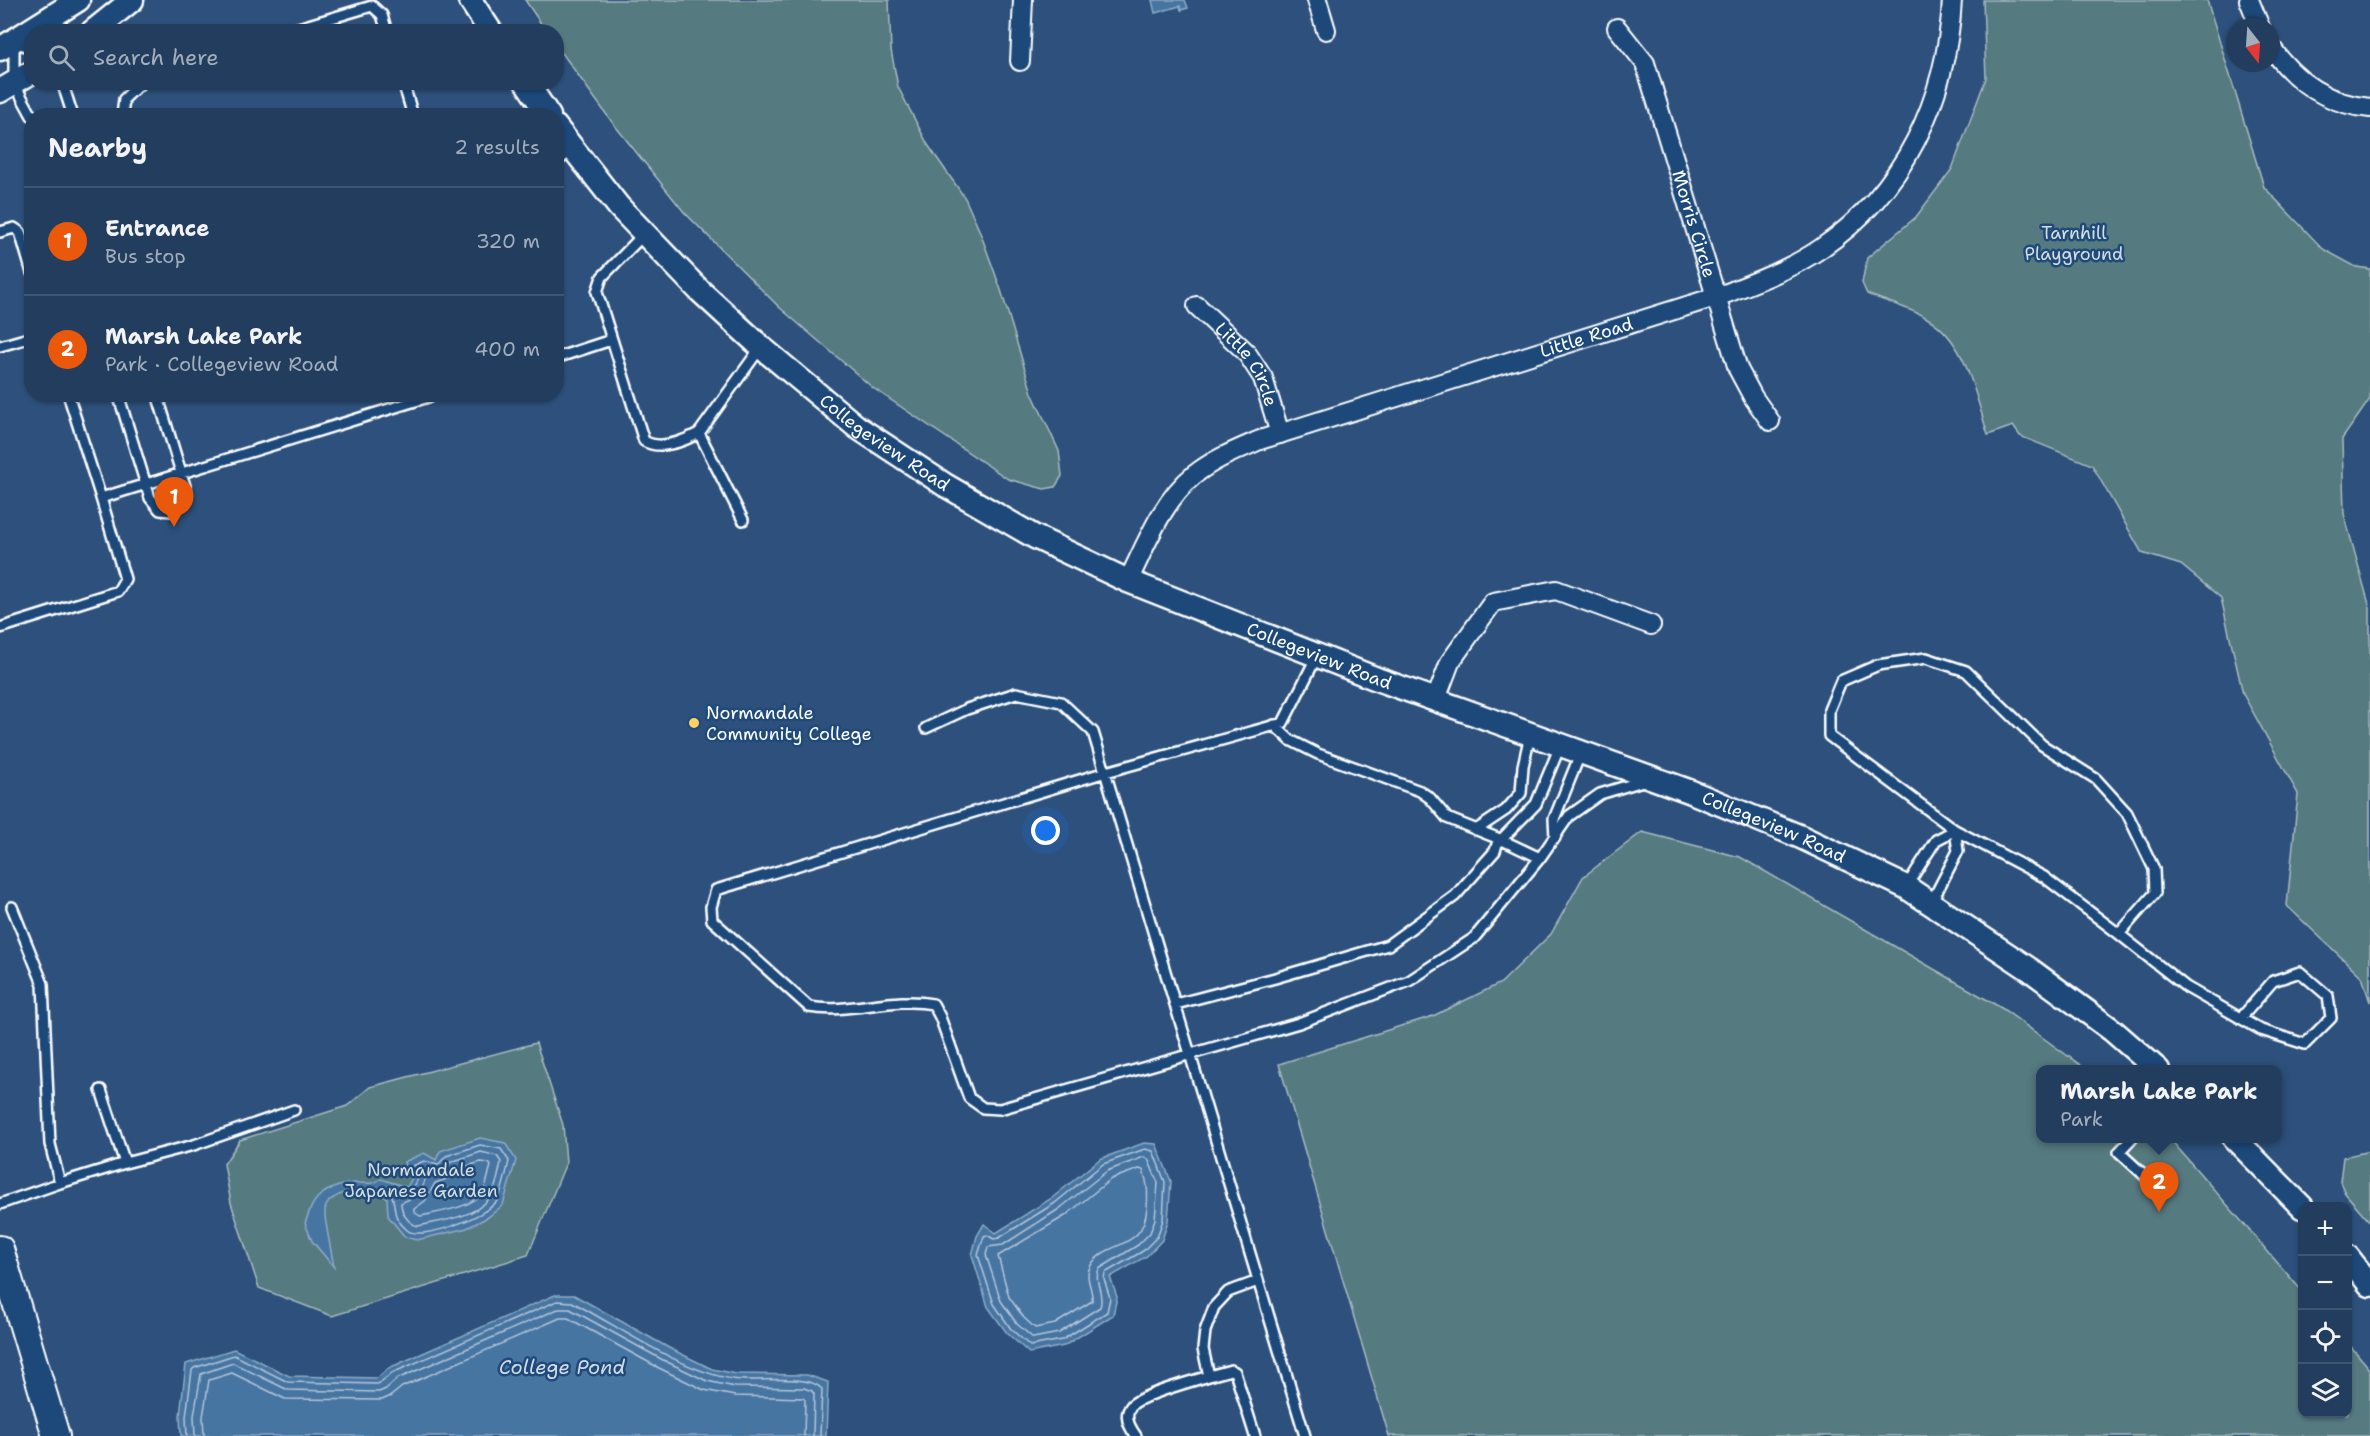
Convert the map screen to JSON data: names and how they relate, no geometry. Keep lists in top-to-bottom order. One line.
{"streets":{"street":["Morris Circle","Little Road","Little Circle","Collegeview Road"]},"crossings":[["Morris Circle","Little Road"],["Little Road","Little Circle"],["Little Road","Collegeview Road"]],"water":["College Pond"],"parks":["Tarnhill Playground","Normandale Japanese Garden"],"places":["Normandale Community College"],"north":"bottom","page":{"search":"Search here","heading":["Nearby","2 results"],"list":[{"mark":"1","name":"Entrance","note":"Bus stop","value":"320 m"},{"mark":"2","name":"Marsh Lake Park","note":"Park · Collegeview Road","value":"400 m"}],"pins":["1","2"],"popup":["Marsh Lake Park","Park"],"map_buttons":["+","−"]}}
